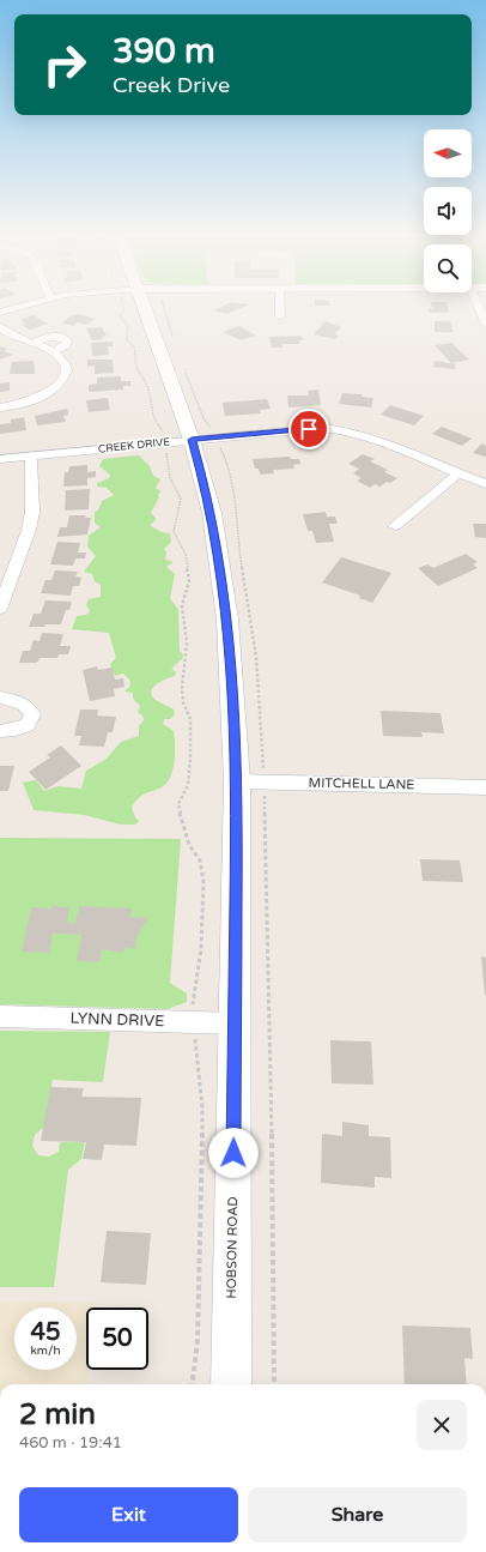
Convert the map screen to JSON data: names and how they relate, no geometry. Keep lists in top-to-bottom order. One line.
{"streets":{"main road":["HOBSON ROAD"],"street":["CREEK DRIVE","MITCHELL LANE","LYNN DRIVE"]},"crossings":[["CREEK DRIVE","HOBSON ROAD"],["MITCHELL LANE","HOBSON ROAD"],["LYNN DRIVE","HOBSON ROAD"]],"north":"left","page":{"turn":["390 m","Creek Drive"],"speed":"45 km/h","limit":"50","heading":["2 min","460 m · 19:41"],"buttons":["Exit","Share"]}}
